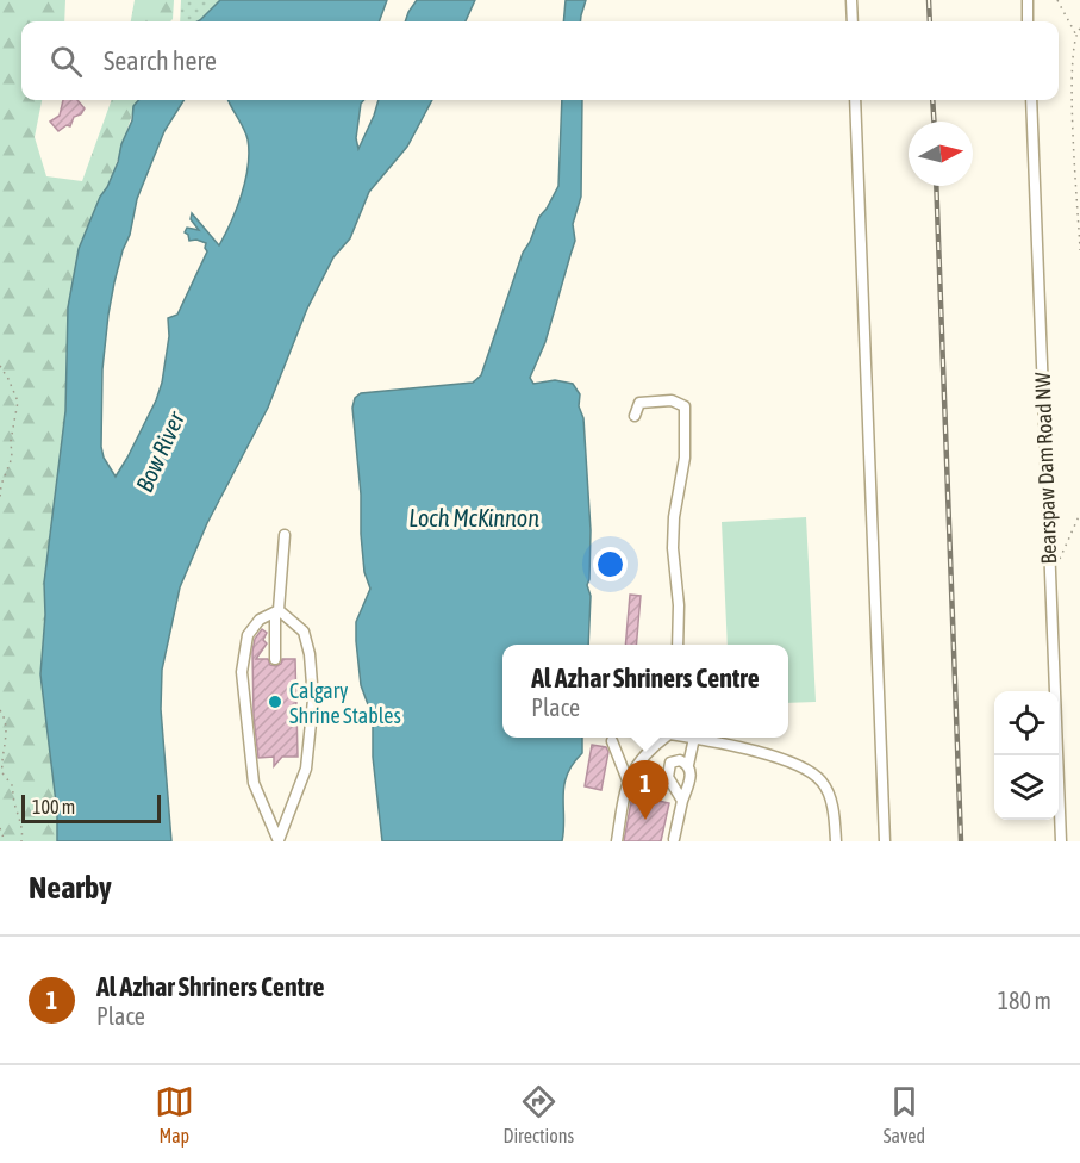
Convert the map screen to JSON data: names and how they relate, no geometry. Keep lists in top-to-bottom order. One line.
{"streets":{"street":["Bearspaw Dam Road NW"]},"water":["Bow River","Loch McKinnon"],"places":["Calgary Shrine Stables"],"scale_bar":"100 m","north":"right","page":{"search":"Search here","popup":["Al Azhar Shriners Centre","Place"],"pins":"1","scale":"100 m","heading":"Nearby","list":[{"mark":"1","name":"Al Azhar Shriners Centre","note":"Place","value":"180 m"}],"nav":["Map","Directions","Saved"]}}
